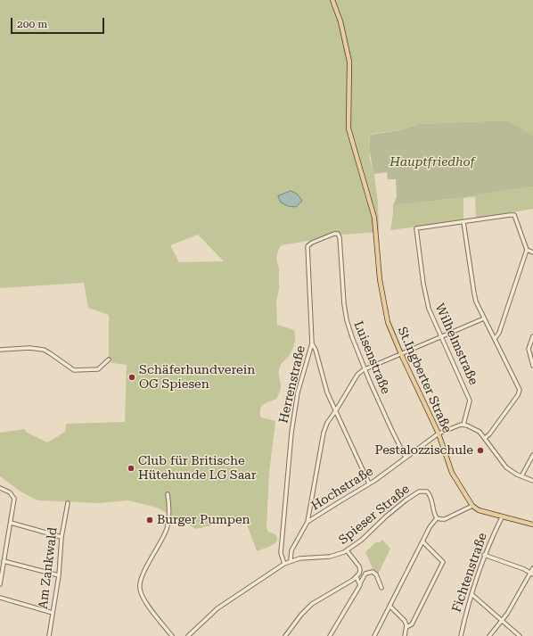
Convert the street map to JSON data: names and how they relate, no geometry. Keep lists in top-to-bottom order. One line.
{"streets":{"main road":["St.Ingberter Straße"],"street":["Wilhelmstraße","Luisenstraße","Herrenstraße","Hochstraße","Spieser Straße","Am Zankwald","Fichtenstraße"]},"crossings":[["Wilhelmstraße","Hochstraße"],["Luisenstraße","Herrenstraße"],["Luisenstraße","Hochstraße"],["St.Ingberter Straße","Hochstraße"],["Herrenstraße","Spieser Straße"]],"parks":["Hauptfriedhof"],"places":["Schäferhundverein OG Spiesen","Pestalozzischule","Club für Britische Hütehunde LG Saar","Burger Pumpen"],"scale_bar":"200 m"}
